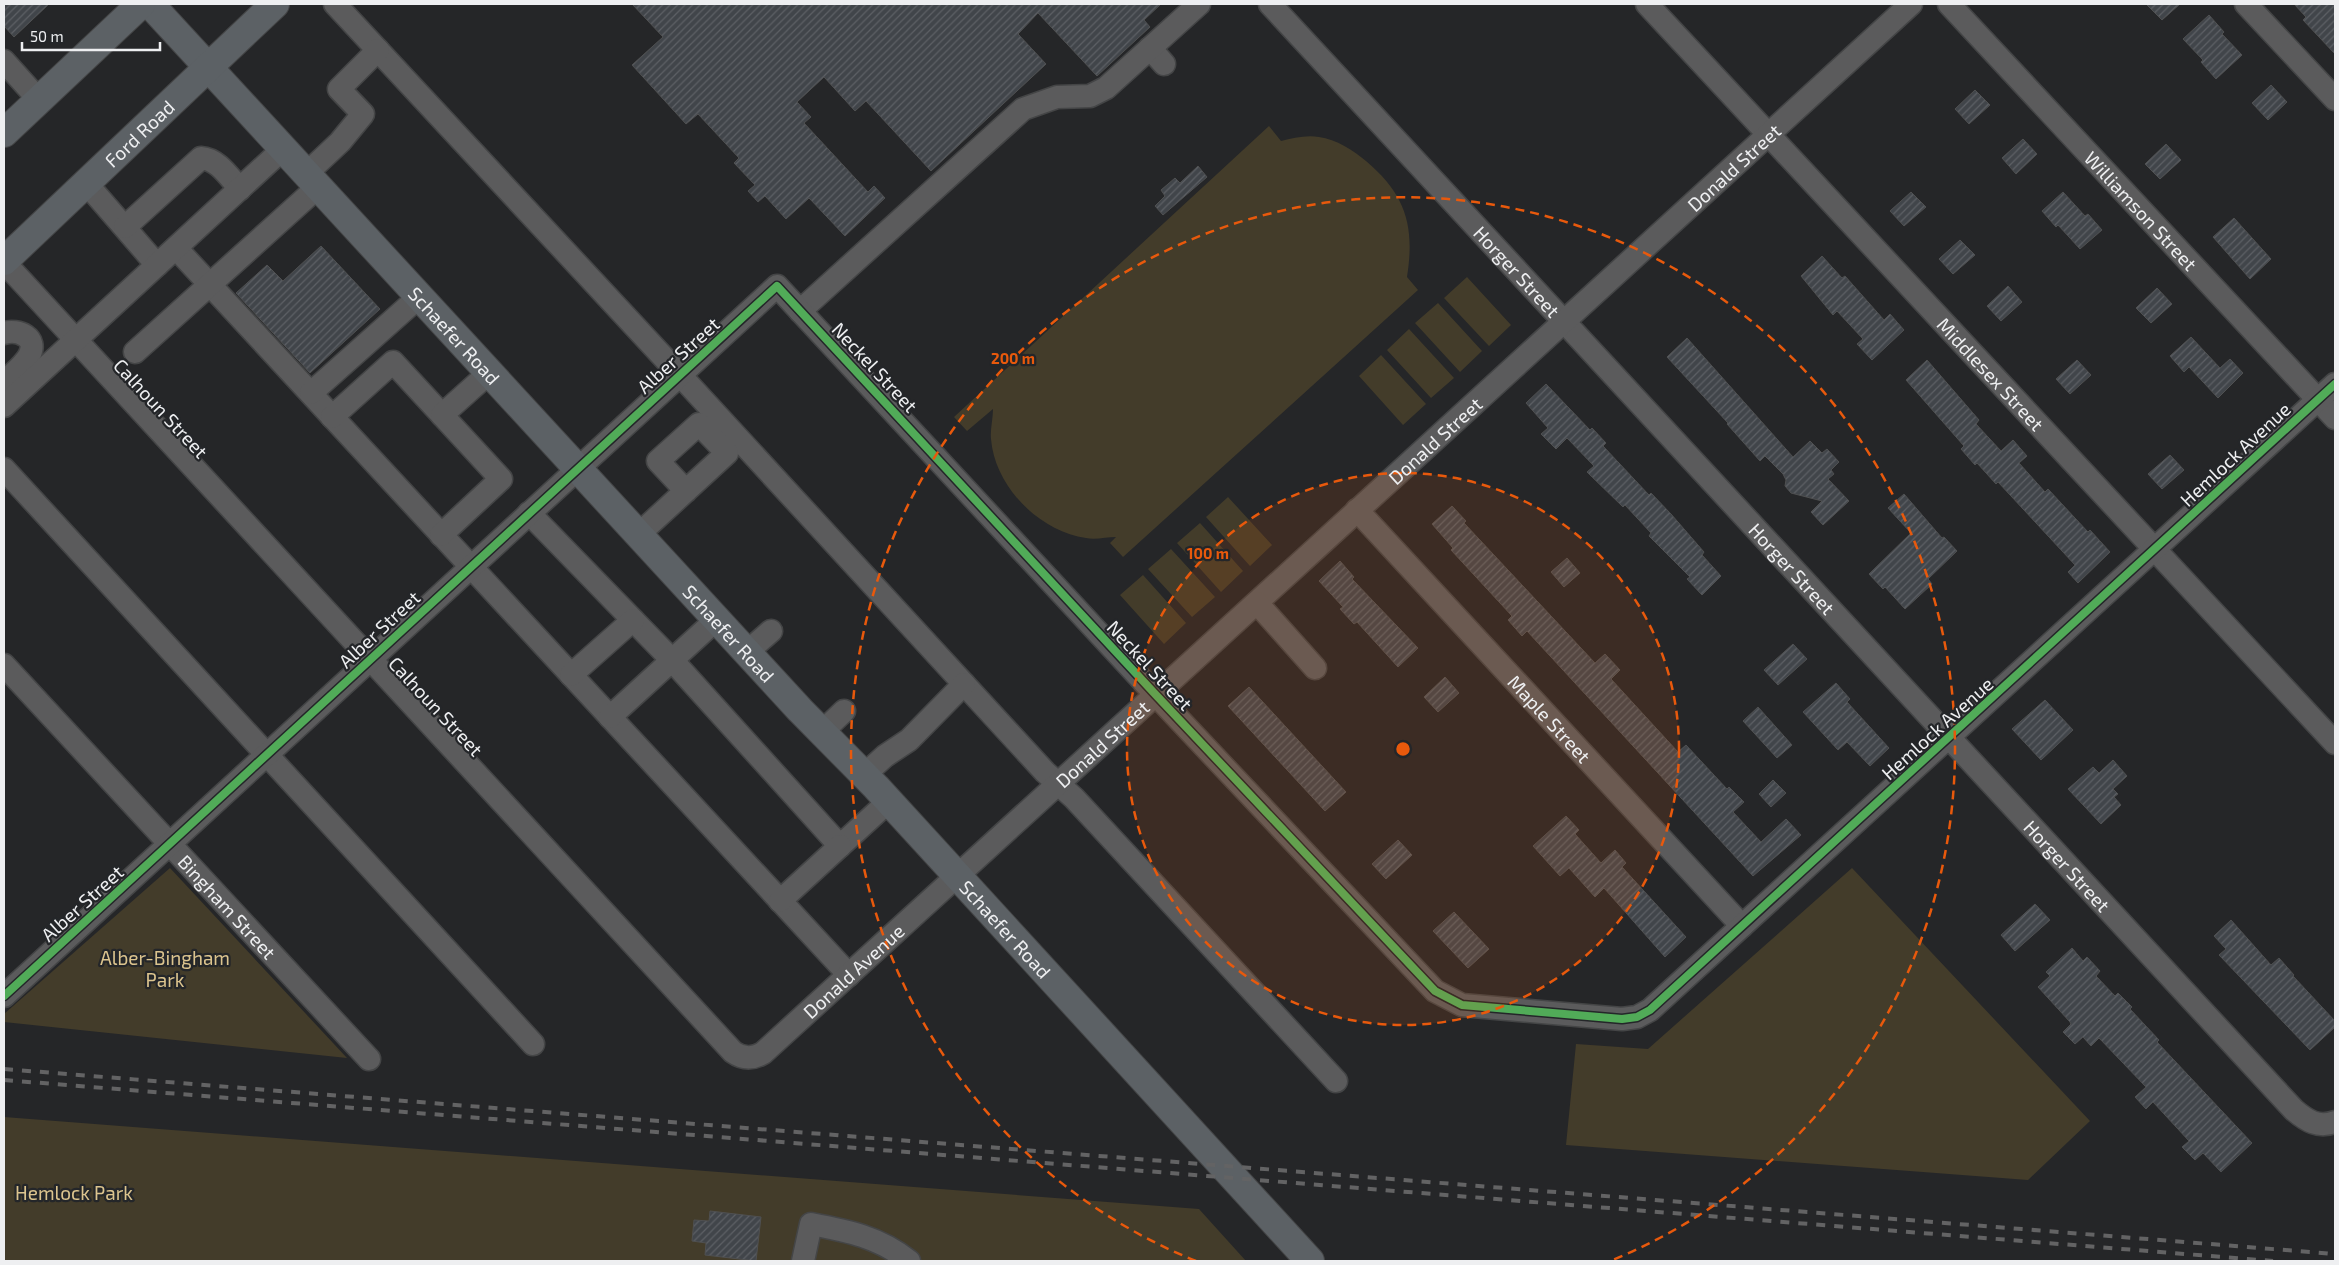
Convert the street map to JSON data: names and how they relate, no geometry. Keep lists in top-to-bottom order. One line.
{"streets":{"main road":["Ford Road","Schaefer Road"],"street":["Donald Street","Williamson Street","Horger Street","Alber Street","Neckel Street","Middlesex Street","Calhoun Street","Hemlock Avenue","Maple Street","Bingham Street","Donald Avenue"]},"crossings":[["Ford Road","Schaefer Road"],["Ford Road","Calhoun Street"],["Donald Street","Horger Street"],["Donald Street","Schaefer Road"],["Donald Street","Neckel Street"],["Donald Street","Middlesex Street"],["Donald Street","Maple Street"],["Donald Street","Donald Avenue"],["Williamson Street","Hemlock Avenue"],["Horger Street","Hemlock Avenue"],["Schaefer Road","Alber Street"],["Schaefer Road","Donald Avenue"],["Alber Street","Neckel Street"],["Alber Street","Calhoun Street"],["Alber Street","Bingham Street"],["Neckel Street","Hemlock Avenue"],["Middlesex Street","Hemlock Avenue"],["Calhoun Street","Donald Avenue"],["Hemlock Avenue","Maple Street"]],"parks":["Alber-Bingham Park","Hemlock Park"],"scale_bar":"50 m","rings":["200 m","100 m"]}
